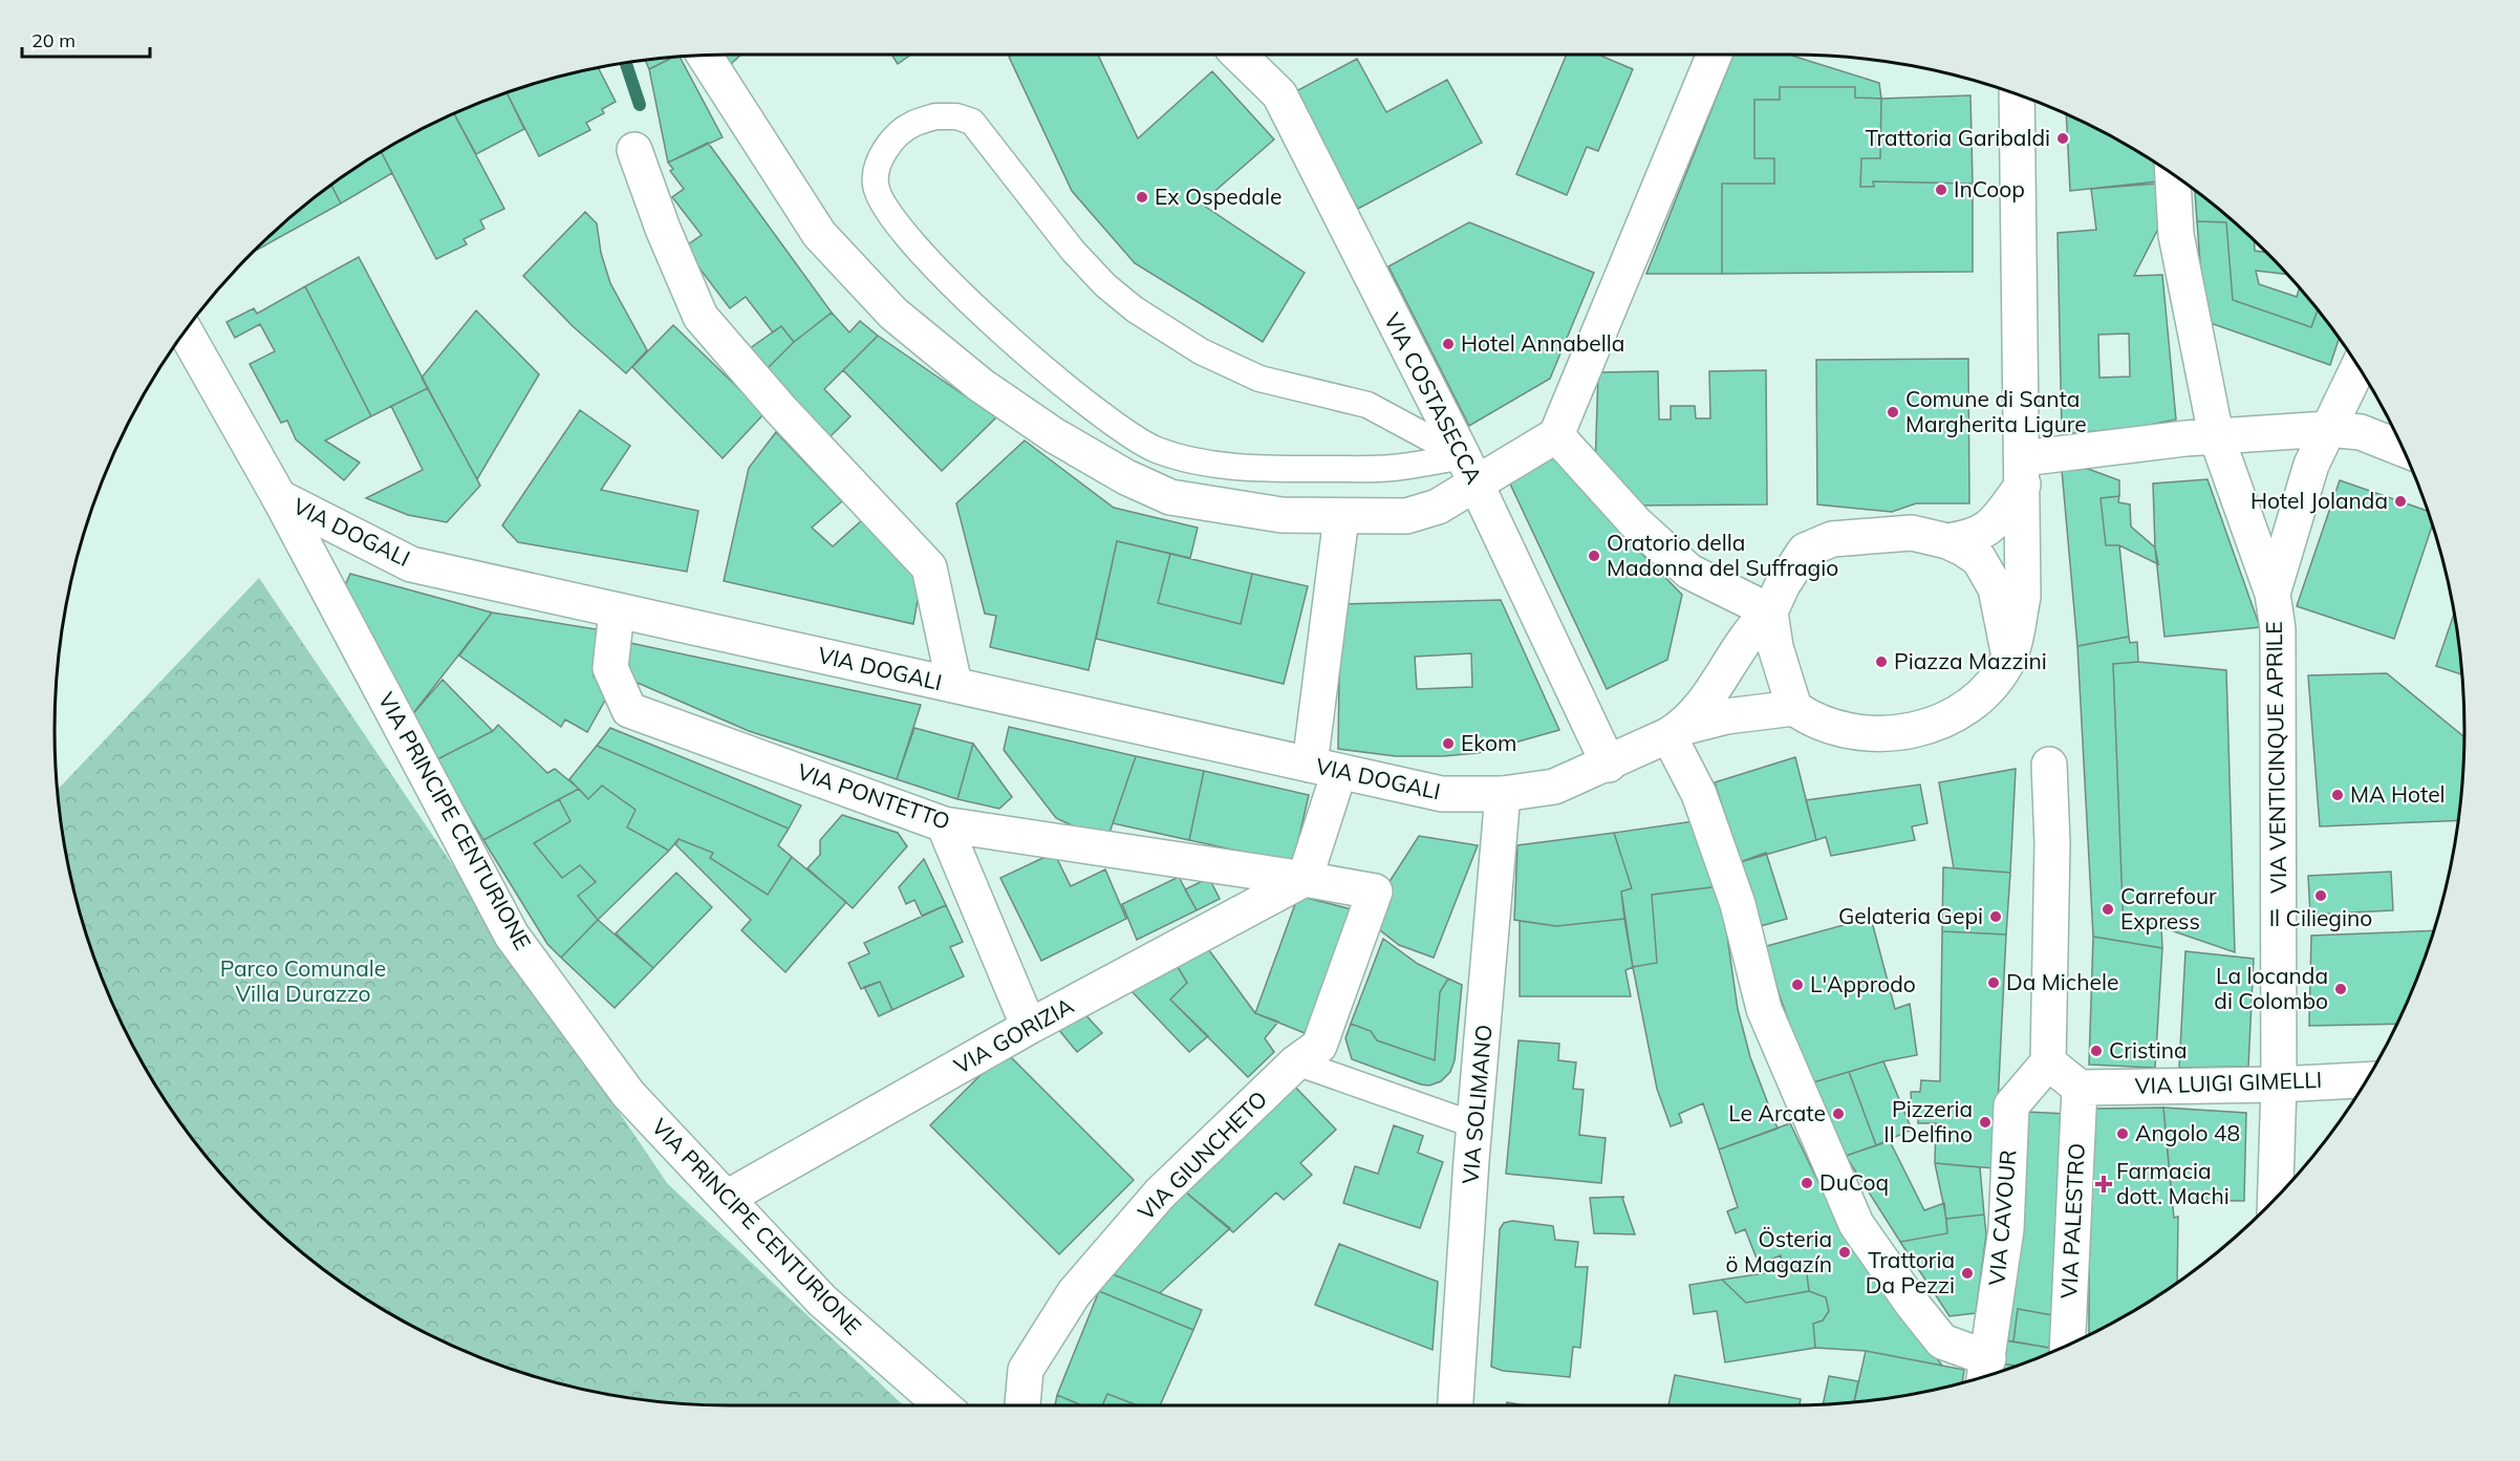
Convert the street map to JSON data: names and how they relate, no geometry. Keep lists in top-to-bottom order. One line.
{"streets":{"street":["VIA COSTASECCA","VIA DOGALI","VIA VENTICINQUE APRILE","VIA PONTETTO","VIA PRINCIPE CENTURIONE","VIA GORIZIA","VIA LUIGI GIMELLI","VIA SOLIMANO","VIA GIUNCHETO","VIA CAVOUR","VIA PALESTRO"]},"crossings":[["VIA COSTASECCA","VIA DOGALI"],["VIA DOGALI","VIA PONTETTO"],["VIA DOGALI","VIA PRINCIPE CENTURIONE"],["VIA DOGALI","VIA SOLIMANO"],["VIA VENTICINQUE APRILE","VIA LUIGI GIMELLI"],["VIA PONTETTO","VIA GORIZIA"],["VIA PONTETTO","VIA GIUNCHETO"],["VIA PRINCIPE CENTURIONE","VIA GORIZIA"],["VIA LUIGI GIMELLI","VIA PALESTRO"]],"parks":["Parco Comunale Villa Durazzo"],"places":{"other":["Trattoria Garibaldi","InCoop","Ex Ospedale","Hotel Annabella","Comune di Santa Margherita Ligure","Hotel Jolanda","Oratorio della Madonna del Suffragio","Piazza Mazzini","Ekom","MA Hotel","Il Ciliegino","Carrefour Express","Gelateria Gepi","Da Michele","L'Approdo","La locanda di Colombo","Cristina","Le Arcate","Pizzeria II Delfino","Angolo 48","DuCoq","Österia ö Magazín","Trattoria Da Pezzi"],"health":["Farmacia dott. Machi"]},"scale_bar":"20 m"}
